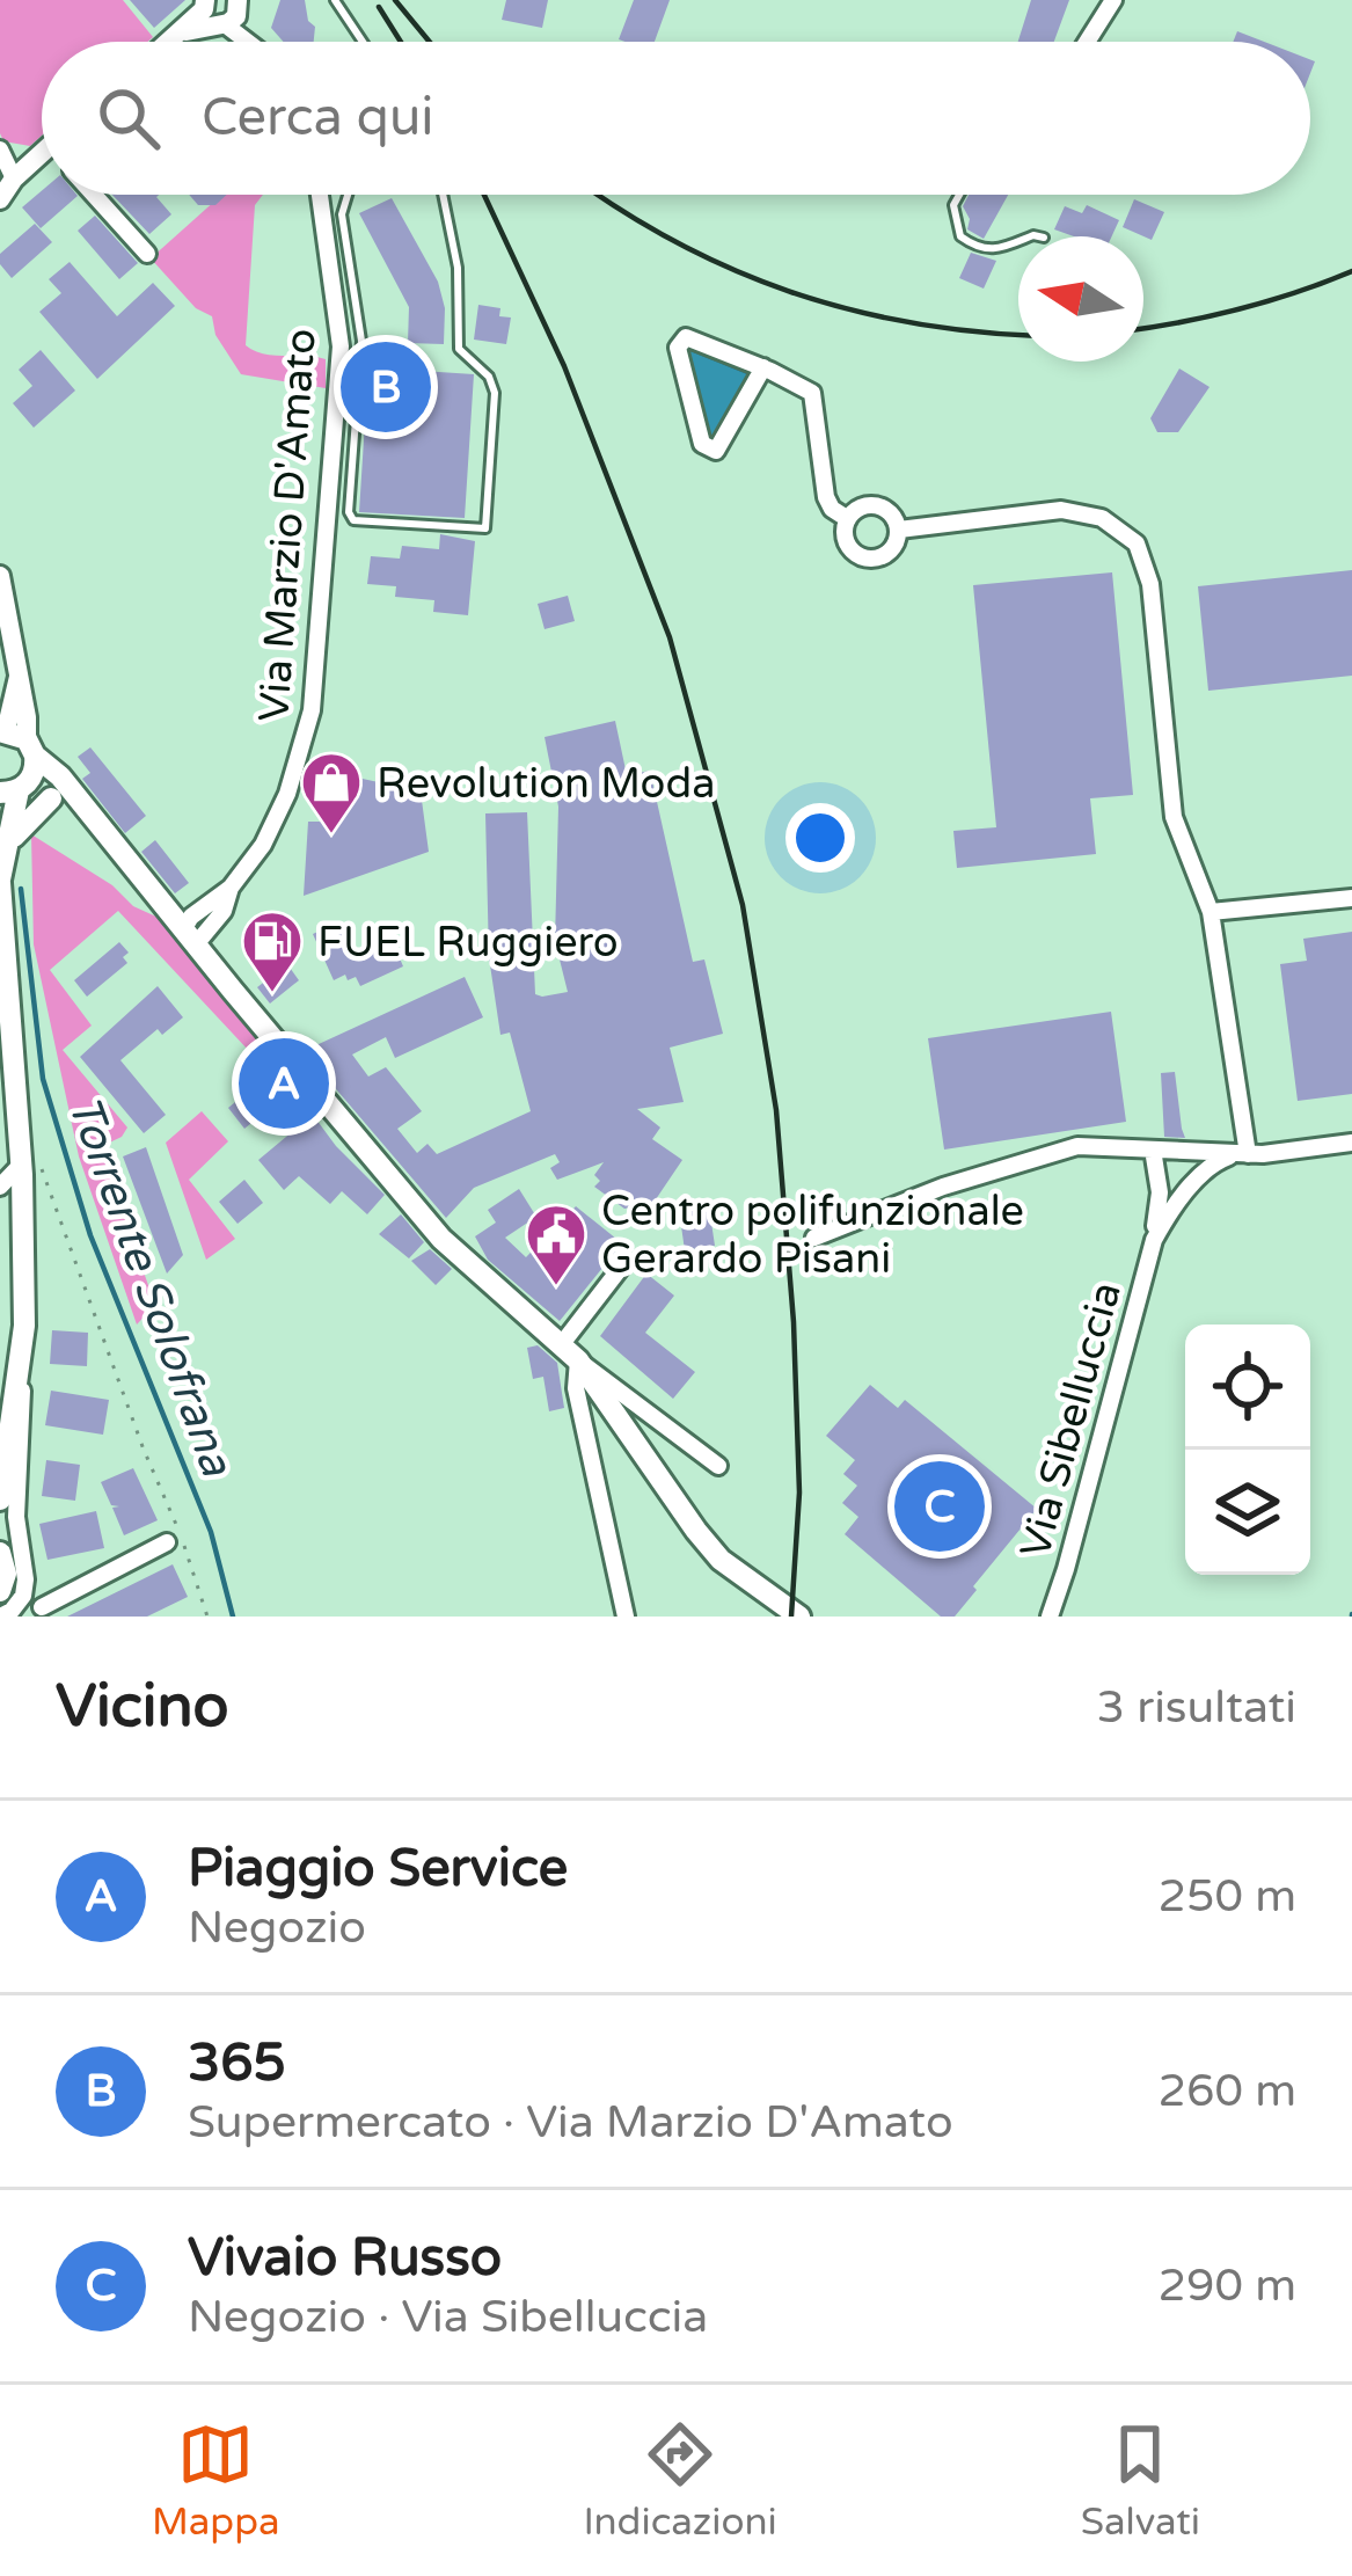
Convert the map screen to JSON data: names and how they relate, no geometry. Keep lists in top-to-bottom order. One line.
{"streets":{"street":["Via Marzio D'Amato","Via Sibelluccia"]},"water":["Torrente Solofrana"],"places":{"shop":["Revolution Moda"],"fuel station":["FUEL Ruggiero"],"public building":["Centro polifunzionale Gerardo Pisani"]},"north":"left","page":{"search":"Cerca qui","pins":["B","A","C"],"heading":["Vicino","3 risultati"],"list":[{"mark":"A","name":"Piaggio Service","note":"Negozio","value":"250 m"},{"mark":"B","name":"365","note":"Supermercato · Via Marzio D'Amato","value":"260 m"},{"mark":"C","name":"Vivaio Russo","note":"Negozio · Via Sibelluccia","value":"290 m"}],"nav":["Mappa","Indicazioni","Salvati"]}}
